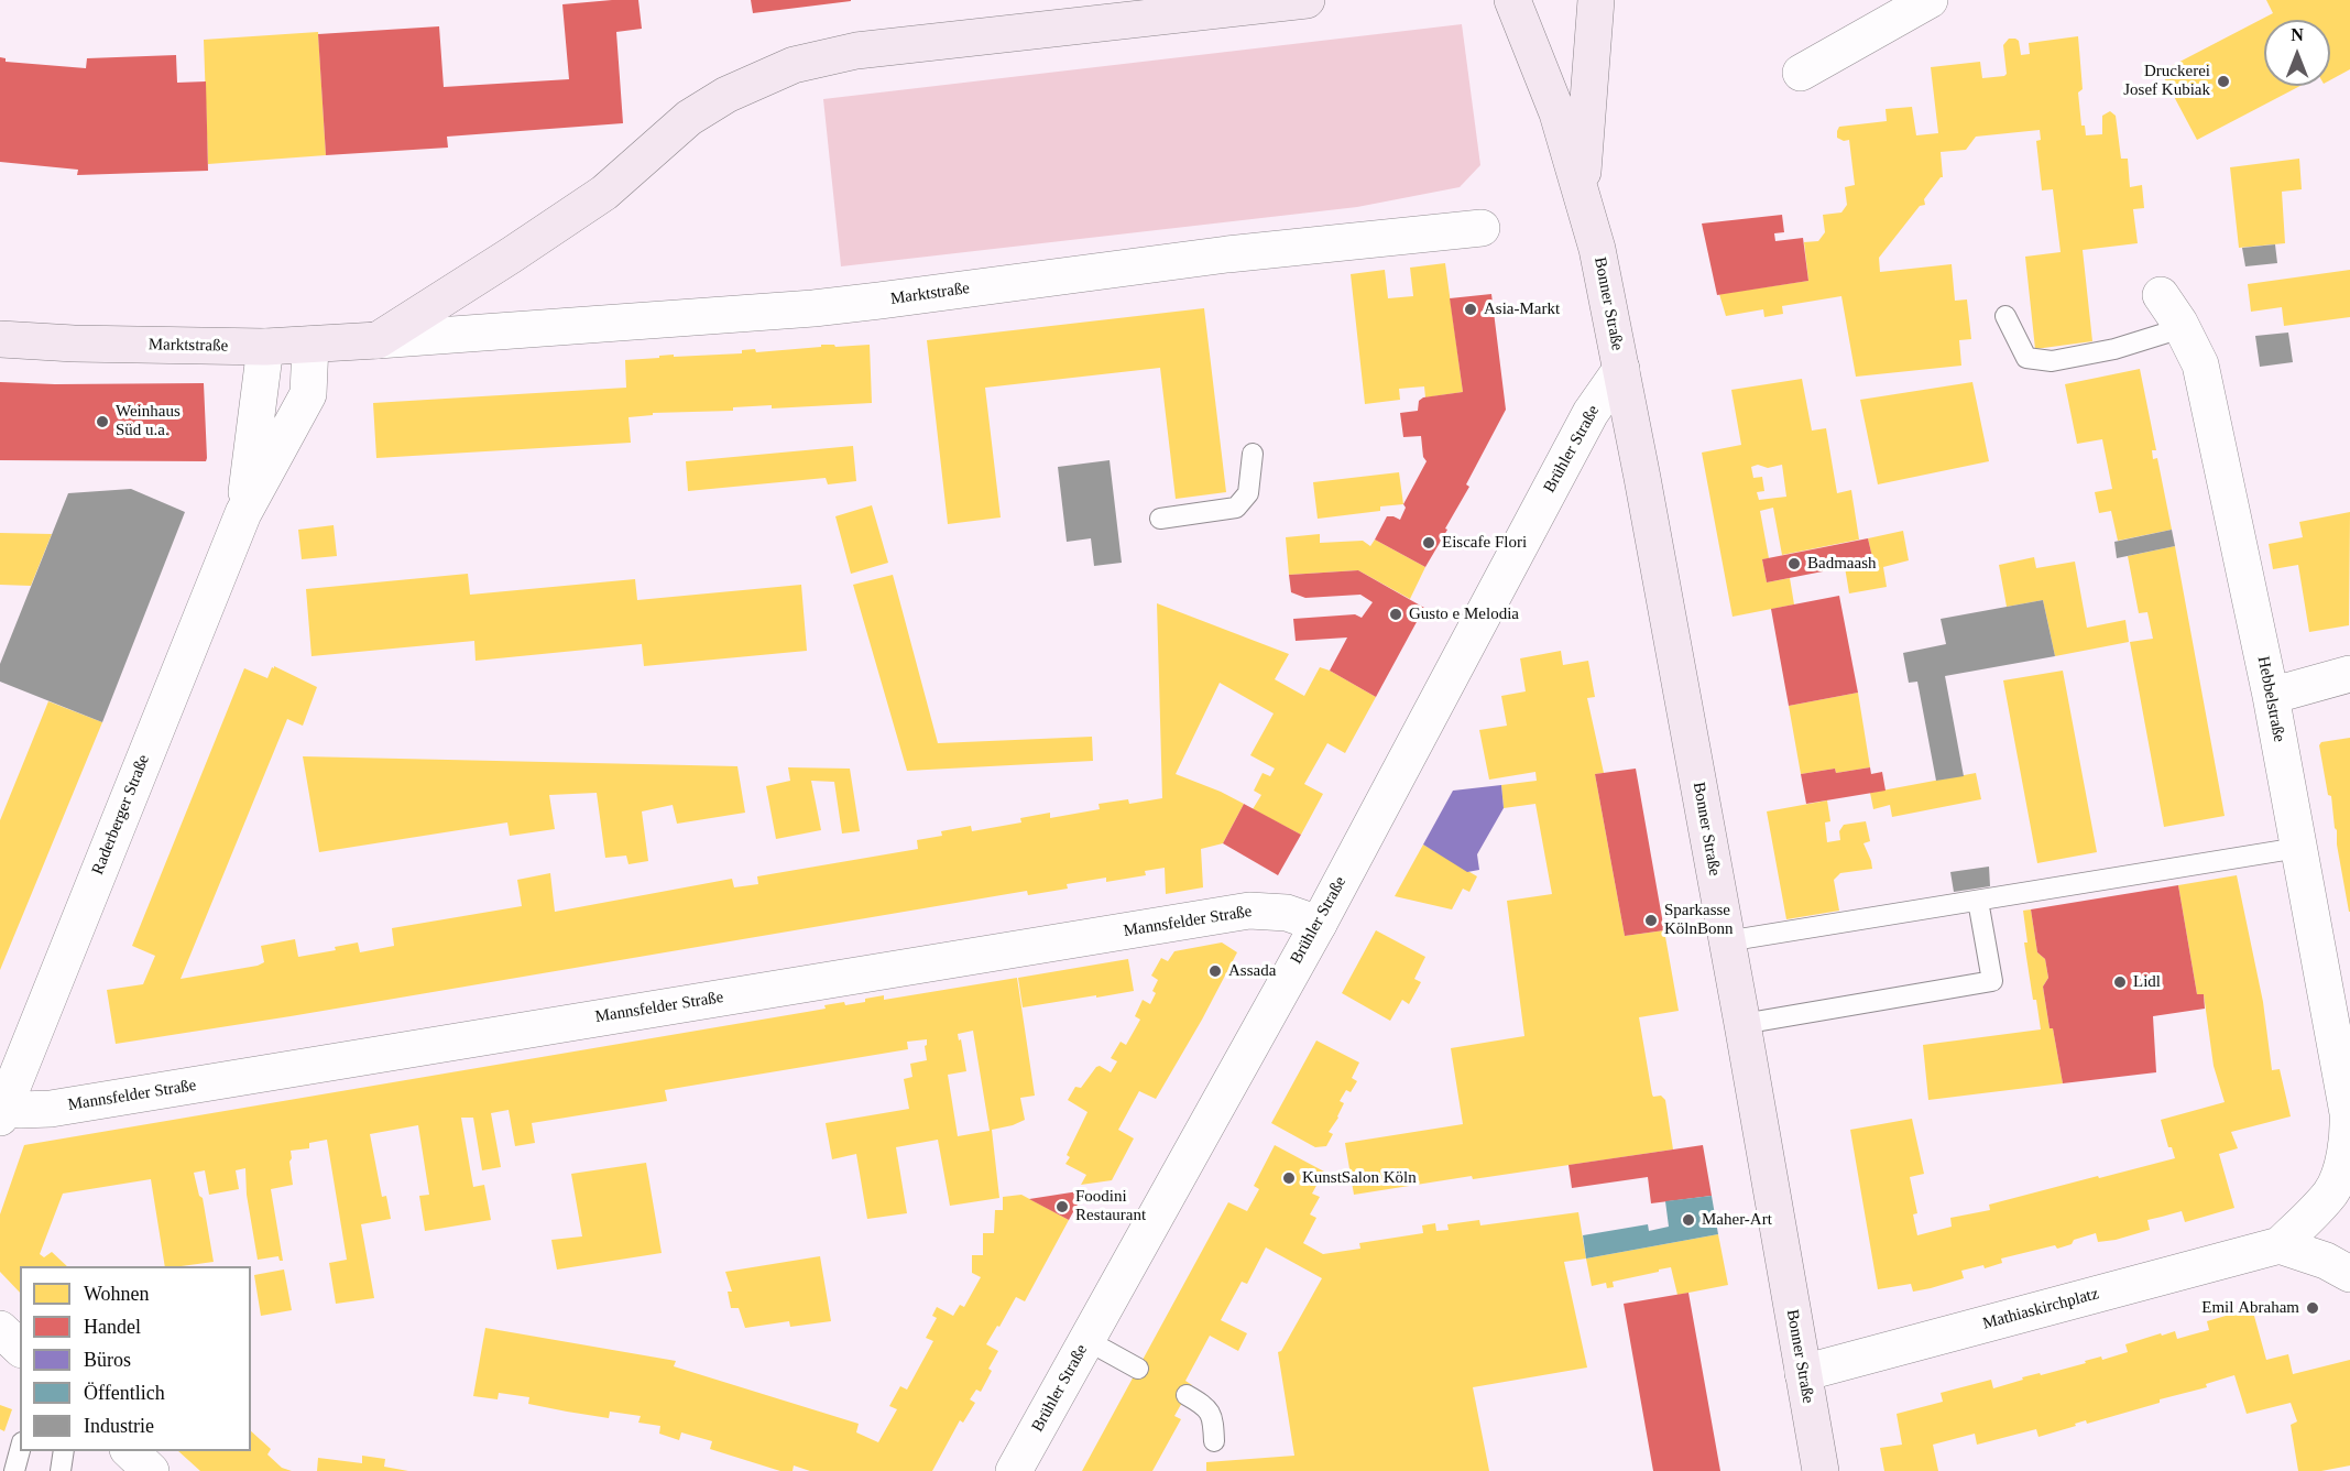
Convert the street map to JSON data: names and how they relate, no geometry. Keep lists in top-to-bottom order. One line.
{"streets":{"main road":["Marktstraße","Bonner Straße"],"street":["Brühler Straße","Hebbelstraße","Raderberger Straße","Mannsfelder Straße","Mathiaskirchplatz"]},"crossings":[["Marktstraße","Raderberger Straße"],["Bonner Straße","Brühler Straße"],["Bonner Straße","Mathiaskirchplatz"],["Brühler Straße","Mannsfelder Straße"],["Raderberger Straße","Mannsfelder Straße"]],"places":["Druckerei Josef Kubiak","Asia-Markt","Weinhaus Süd u.a.","Eiscafe Flori","Badmaash","Gusto e Melodia","Sparkasse KölnBonn","Assada","Lidl","KunstSalon Köln","Foodini Restaurant","Maher-Art","Emil Abraham"],"legend":["Wohnen","Handel","Büros","Öffentlich","Industrie"],"north":"top"}
